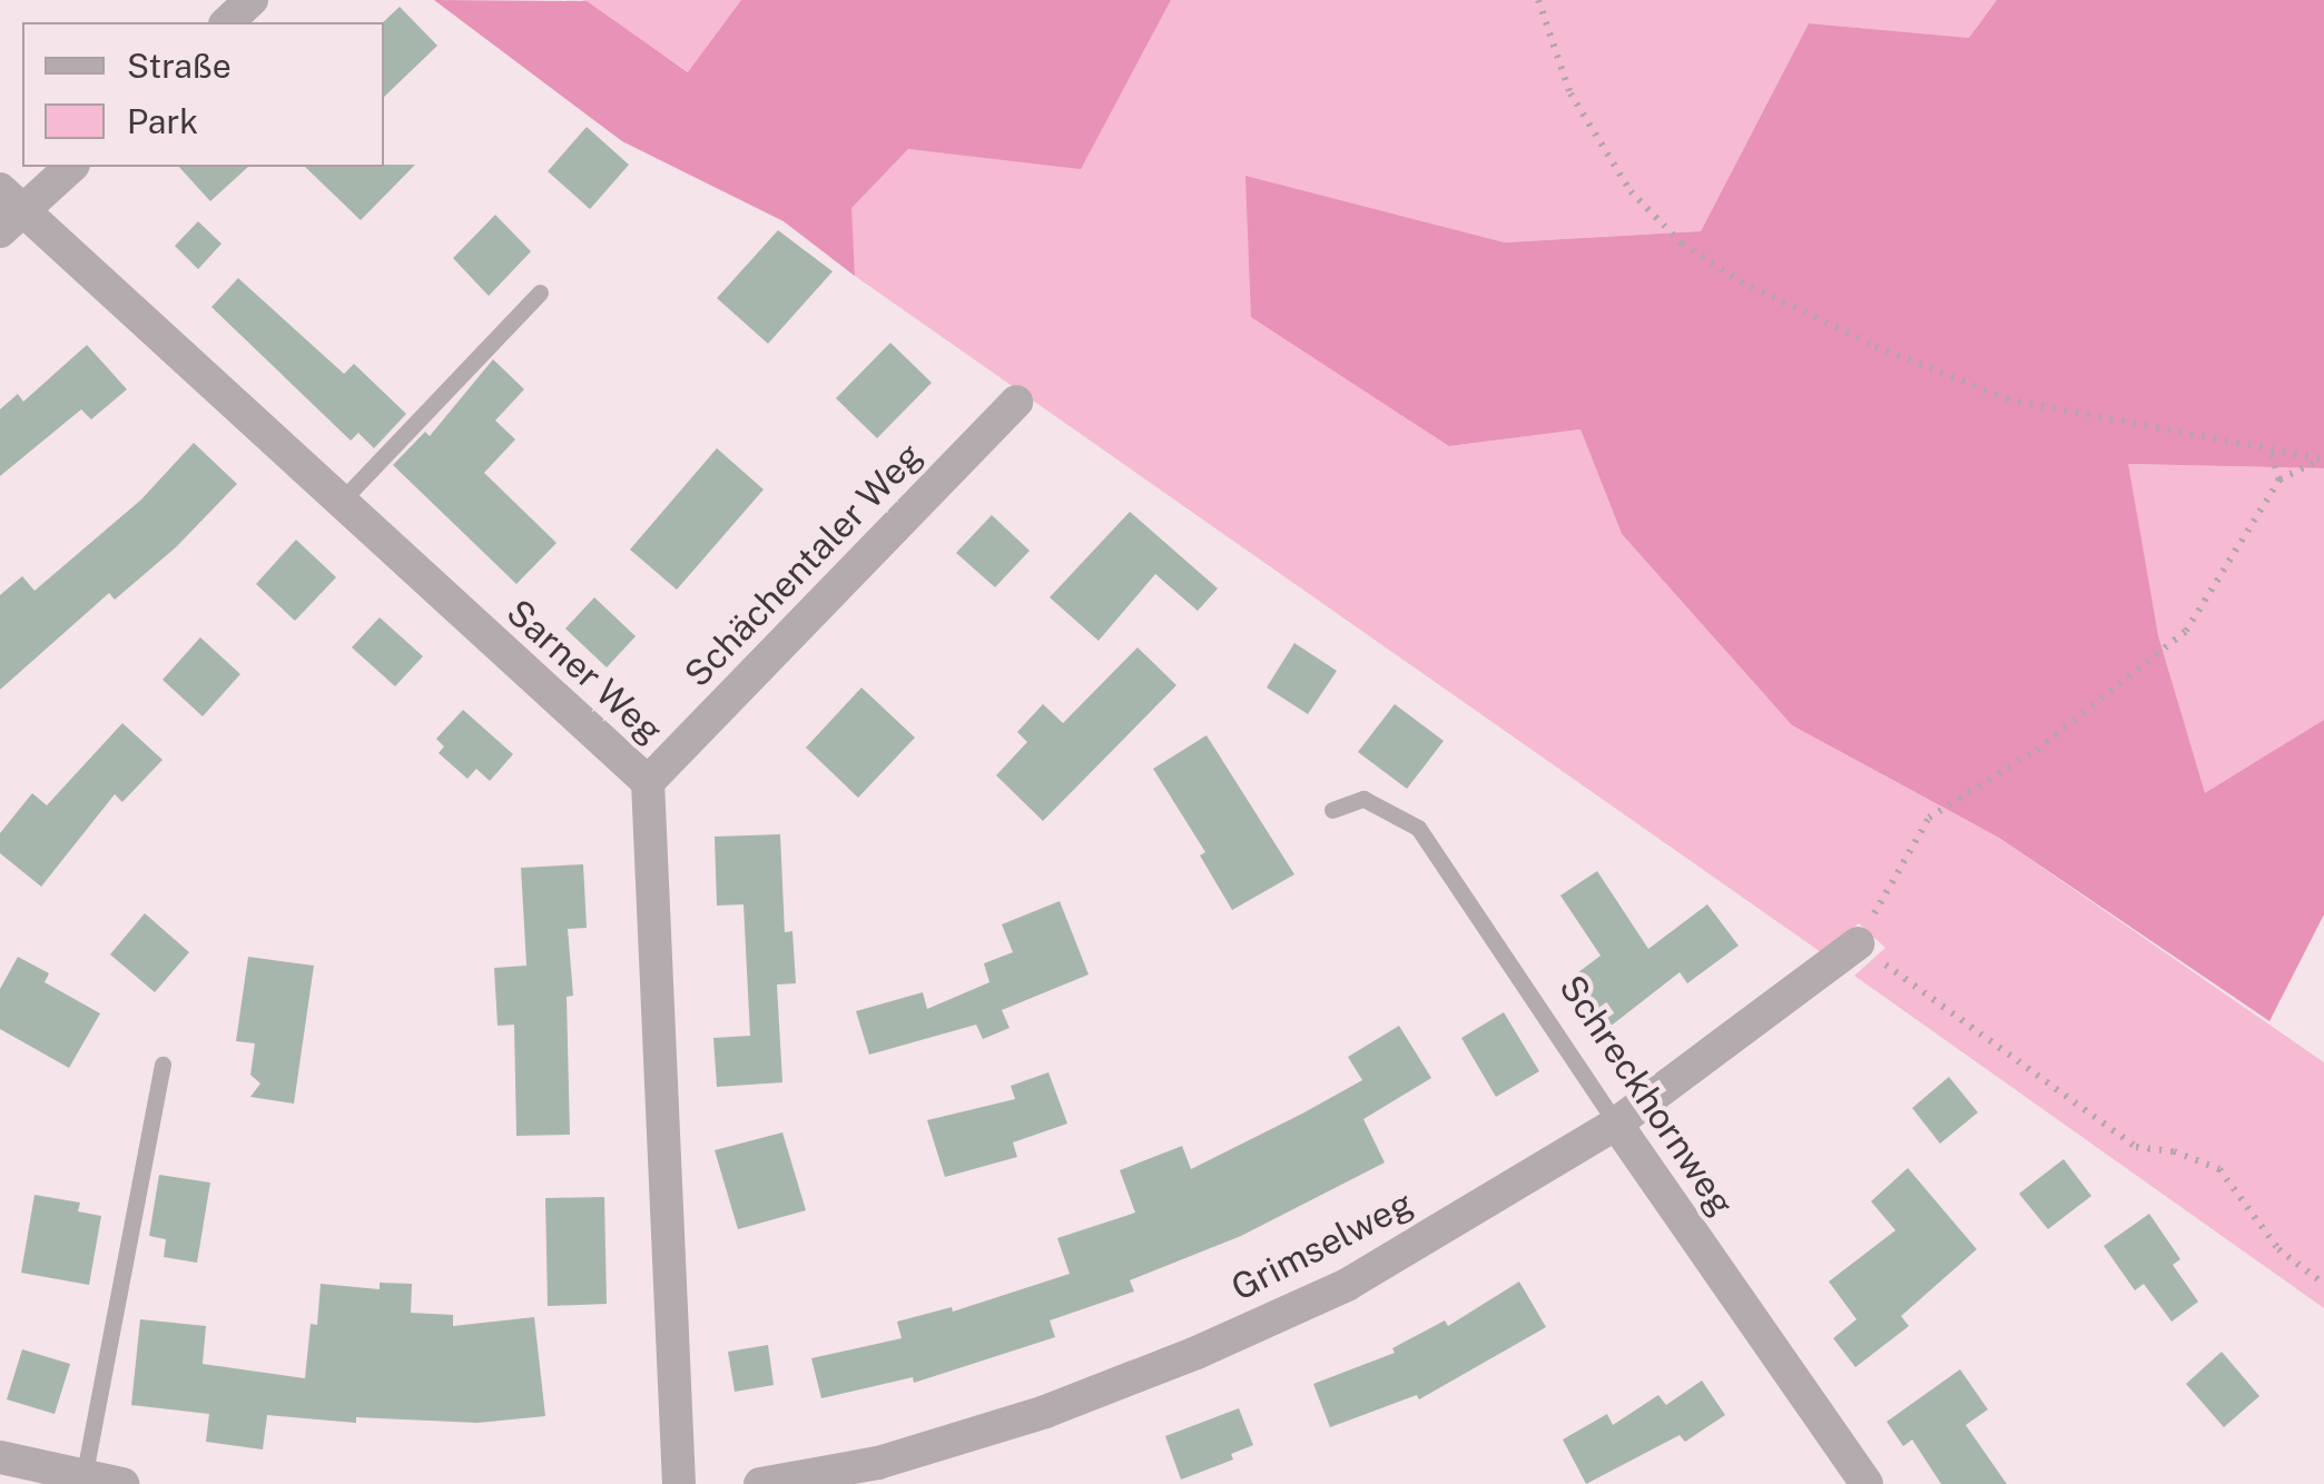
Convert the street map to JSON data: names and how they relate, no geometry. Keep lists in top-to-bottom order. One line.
{"streets":{"street":["Schächentaler Weg","Sarner Weg","Schreckhornweg","Grimselweg"]},"crossings":[["Schächentaler Weg","Sarner Weg"],["Schreckhornweg","Grimselweg"]],"legend":["Straße","Park"]}
